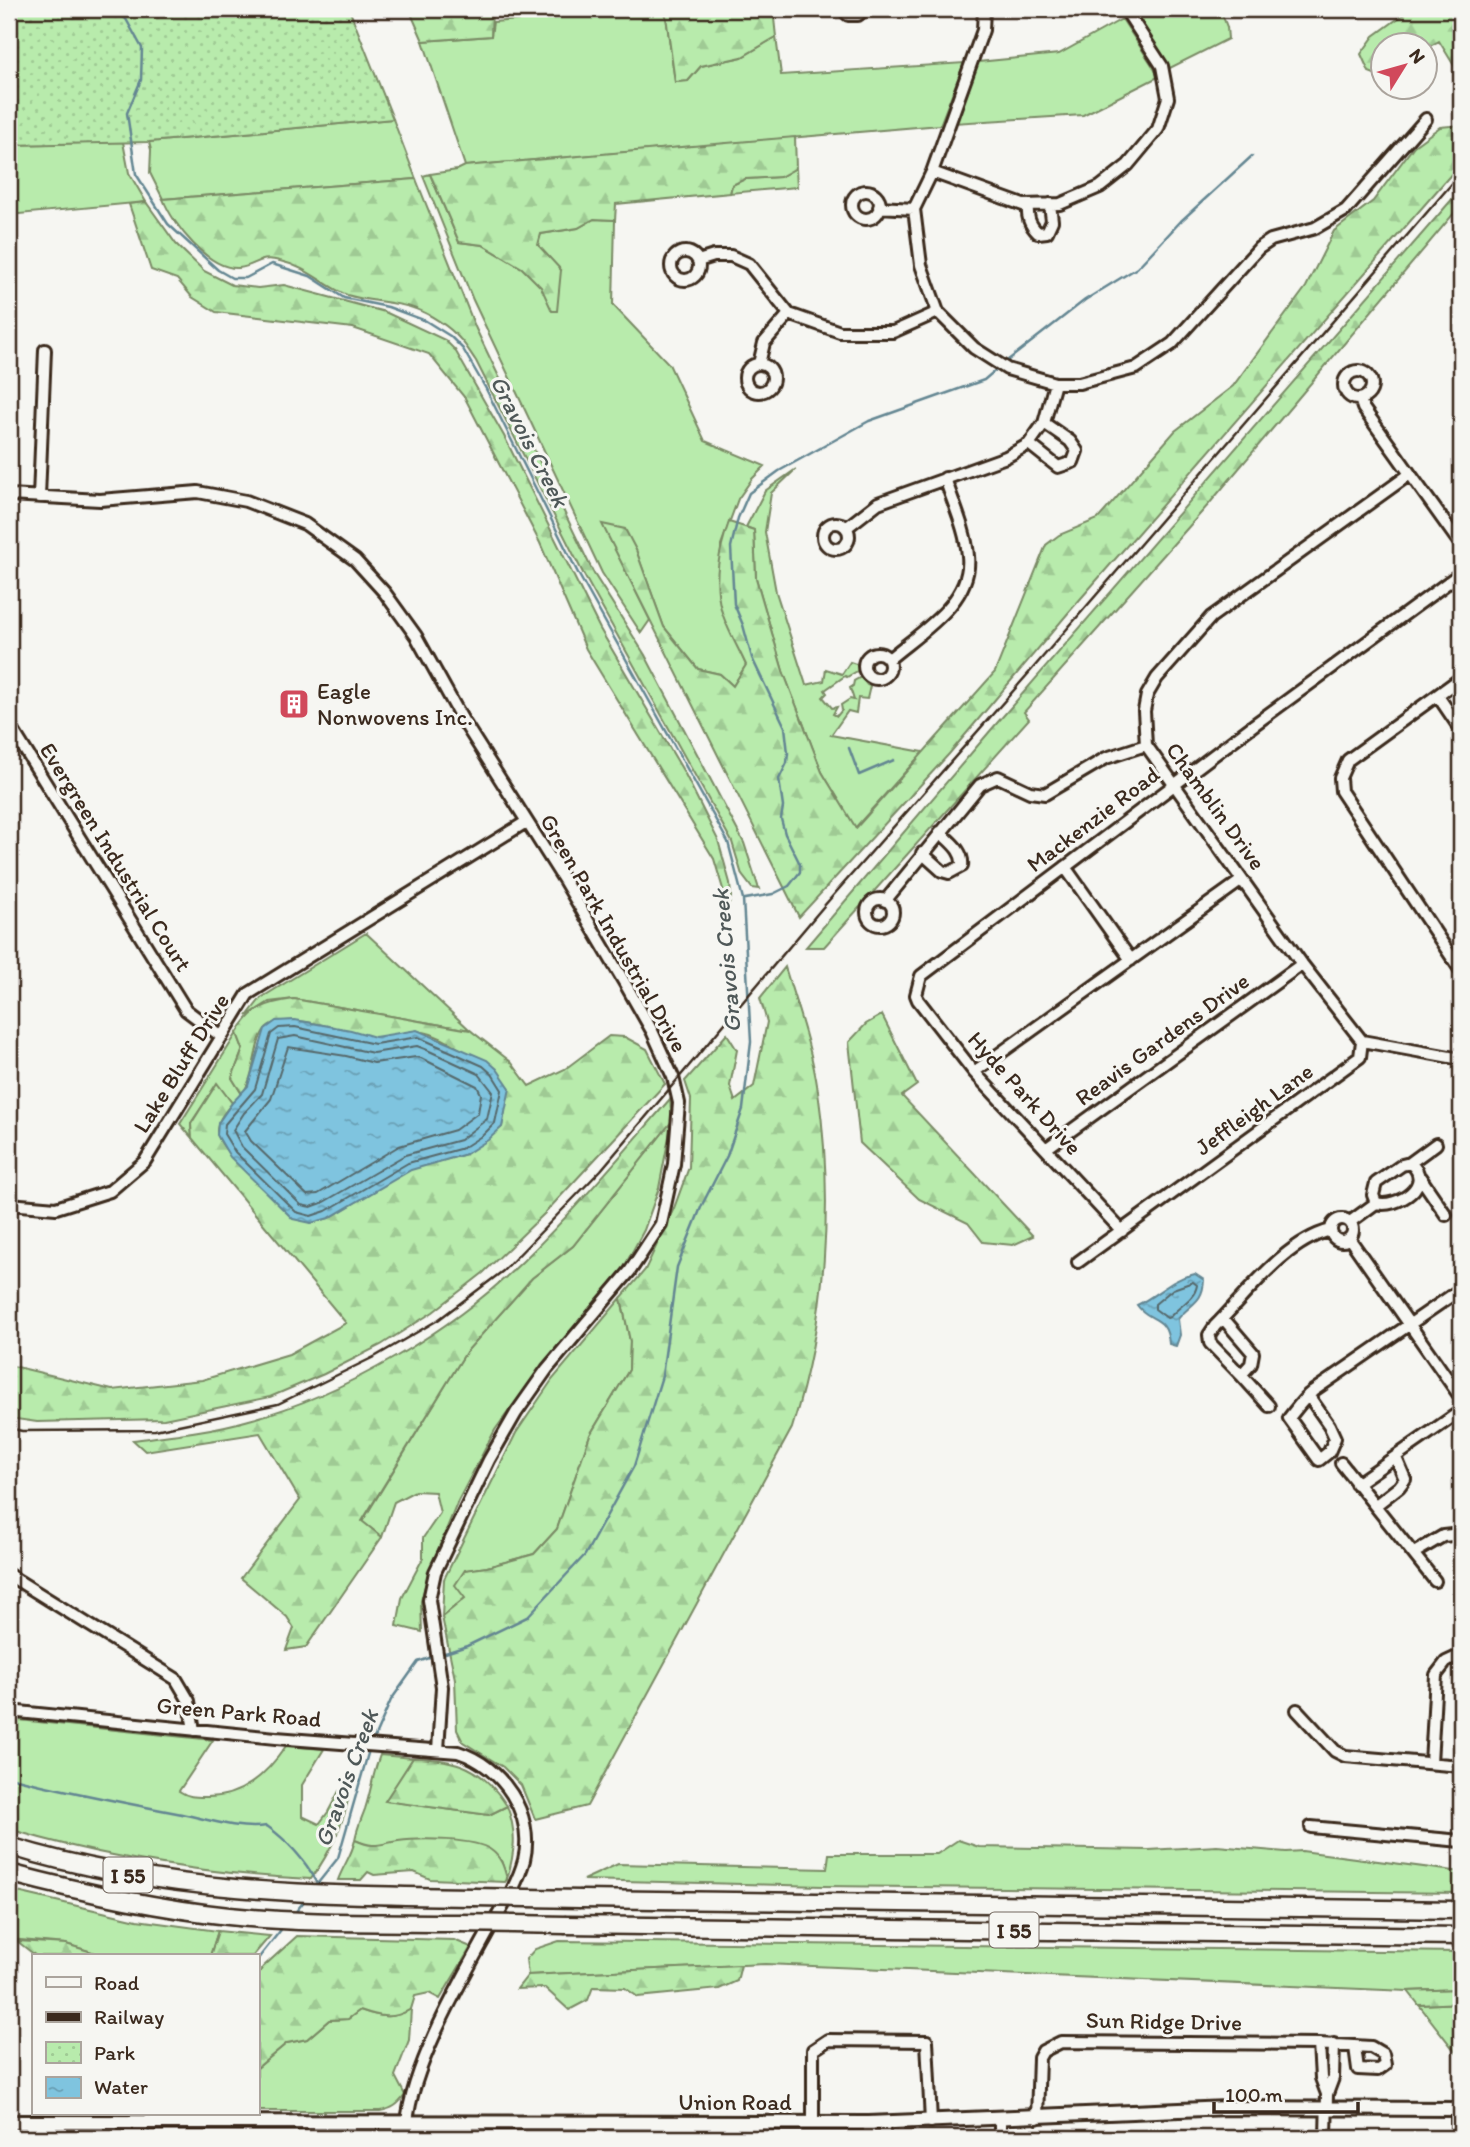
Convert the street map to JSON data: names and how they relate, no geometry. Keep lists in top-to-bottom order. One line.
{"streets":{"highway":["I 55"],"main road":["Union Road"],"street":["Chamblin Drive","Mackenzie Road","Evergreen Industrial Court","Green Park Industrial Drive","Reavis Gardens Drive","Lake Bluff Drive","Hyde Park Drive","Jeffleigh Lane","Green Park Road","Sun Ridge Drive"]},"crossings":[["Chamblin Drive","Mackenzie Road"],["Chamblin Drive","Reavis Gardens Drive"],["Chamblin Drive","Jeffleigh Lane"],["Mackenzie Road","Hyde Park Drive"],["Evergreen Industrial Court","Lake Bluff Drive"],["Green Park Industrial Drive","Lake Bluff Drive"],["Green Park Industrial Drive","Green Park Road"],["Reavis Gardens Drive","Hyde Park Drive"],["Hyde Park Drive","Jeffleigh Lane"],["Green Park Road","Union Road"],["Sun Ridge Drive","Union Road"]],"water":["Gravois Creek"],"places":{"building":["Eagle Nonwovens Inc."]},"legend":["Road","Railway","Park","Water"],"scale_bar":"100 m","north":"top right"}
